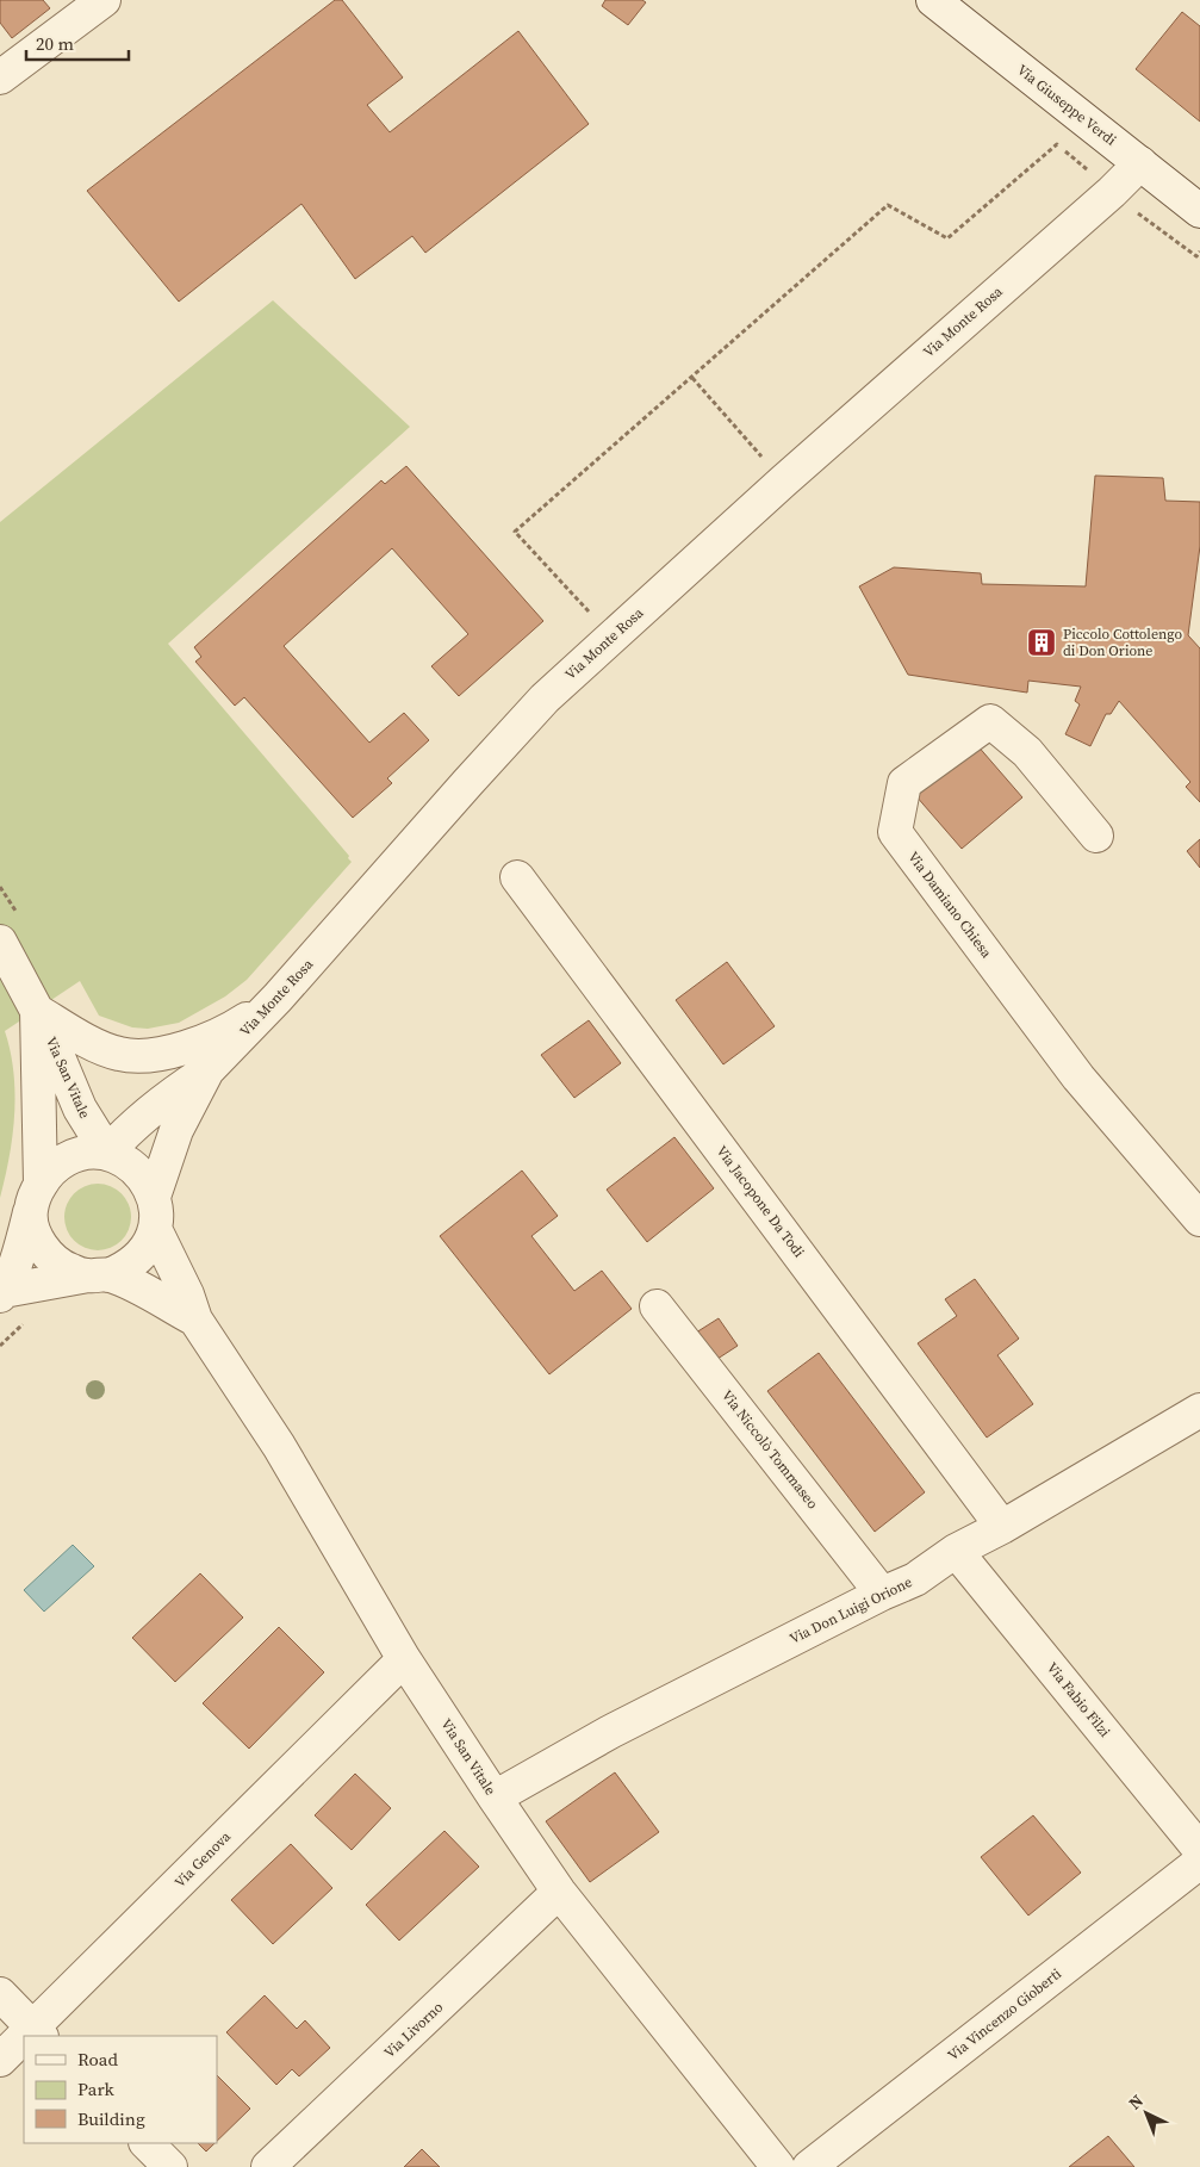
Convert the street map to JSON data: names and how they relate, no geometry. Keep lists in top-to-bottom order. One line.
{"streets":{"street":["Via Giuseppe Verdi","Via Monte Rosa","Via Damiano Chiesa","Via San Vitale","Via Jacopone Da Todi","Via Niccolò Tommaseo","Via Don Luigi Orione","Via Fabio Filzi","Via Genova","Via Vincenzo Gioberti","Via Livorno"]},"crossings":[["Via Giuseppe Verdi","Via Monte Rosa"],["Via Monte Rosa","Via San Vitale"],["Via San Vitale","Via Don Luigi Orione"],["Via San Vitale","Via Genova"],["Via San Vitale","Via Livorno"],["Via Jacopone Da Todi","Via Don Luigi Orione"],["Via Niccolò Tommaseo","Via Don Luigi Orione"],["Via Don Luigi Orione","Via Fabio Filzi"]],"places":{"building":["Piccolo Cottolengo di Don Orione"]},"legend":["Road","Park","Building"],"scale_bar":"20 m","north":"top left"}
